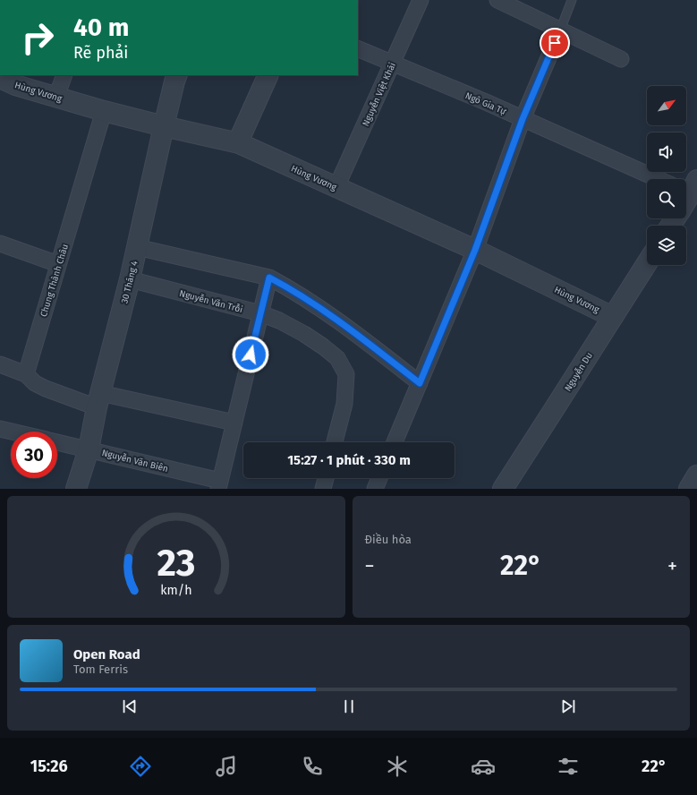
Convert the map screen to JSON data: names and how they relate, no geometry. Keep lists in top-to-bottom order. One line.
{"streets":{"street":["Hùng Vương","Nguyễn Việt Khái","Ngô Gia Tự","Chung Thành Châu","30 Tháng 4","Nguyễn Văn Trỗi","Nguyễn Du","Nguyễn Văn Biên"]},"crossings":[["Hùng Vương","Nguyễn Việt Khái"],["Hùng Vương","Chung Thành Châu"],["Hùng Vương","30 Tháng 4"],["Hùng Vương","Nguyễn Du"],["Nguyễn Việt Khái","Ngô Gia Tự"],["30 Tháng 4","Nguyễn Văn Trỗi"],["30 Tháng 4","Nguyễn Văn Biên"]],"north":"top right","page":{"turn":["40 m","Rẽ phải"],"limit":"30","trip":"15:27 · 1 phút · 330 m","tile":"Điều hòa","heat":["−","22°","+"],"song":["Open Road","Tom Ferris"],"tabs":["15:26","22°"],"gauge":["23","km/h"]}}
